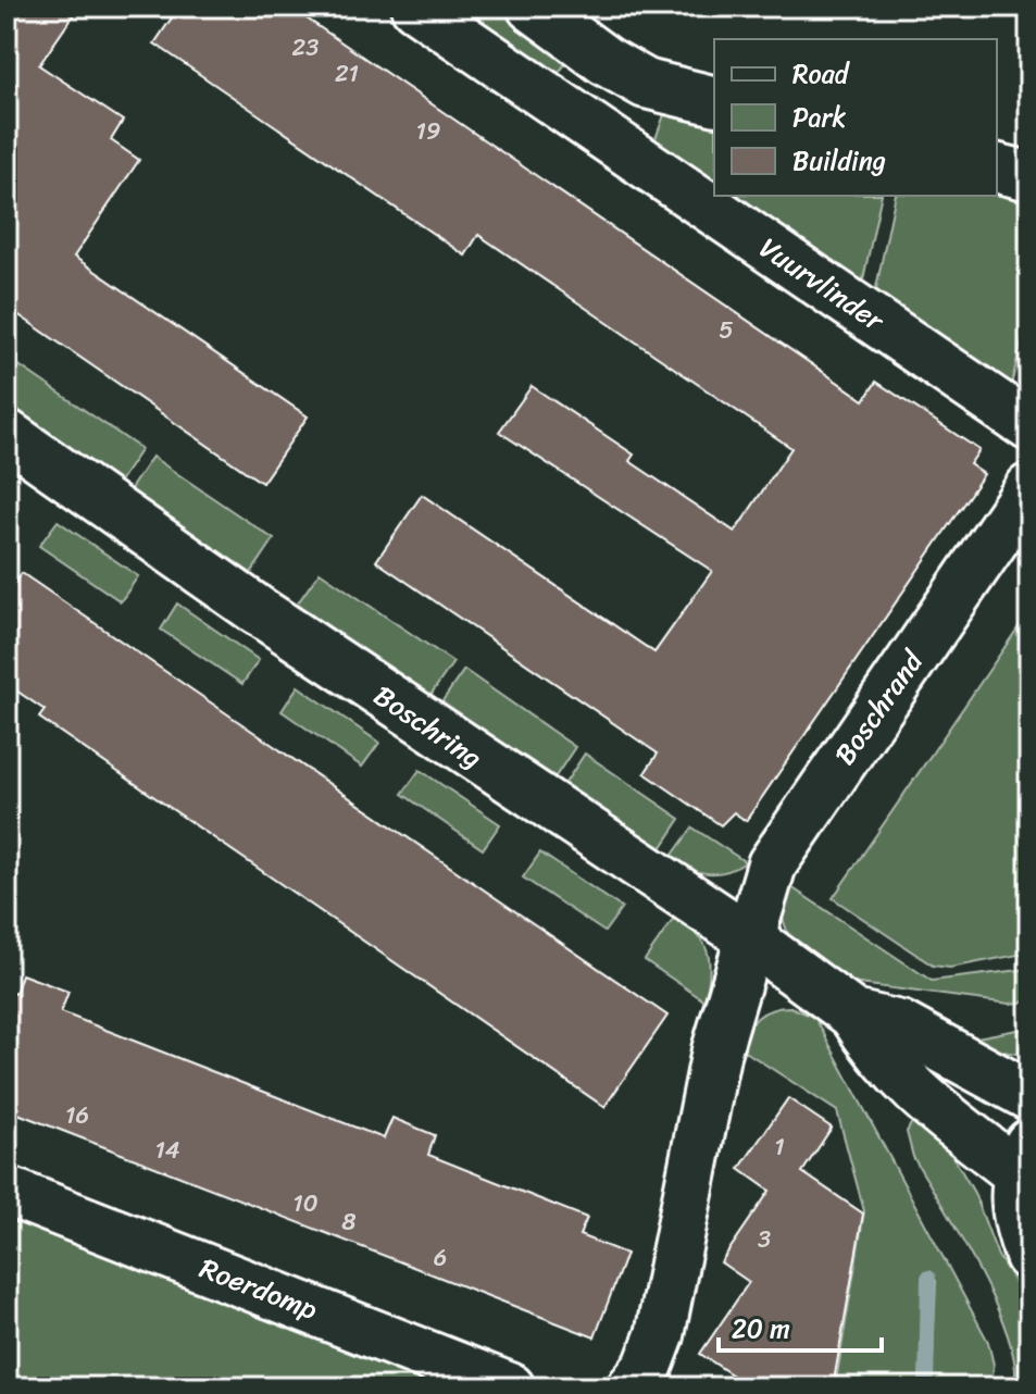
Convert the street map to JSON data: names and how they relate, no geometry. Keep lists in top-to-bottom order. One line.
{"streets":{"street":["Vuurvlinder","Boschrand","Boschring","Roerdomp"]},"crossings":[["Boschrand","Boschring"]],"house_numbers":["23","21","19","5","16","1","14","10","8","3","6"],"legend":["Road","Park","Building"],"scale_bar":"20 m"}
